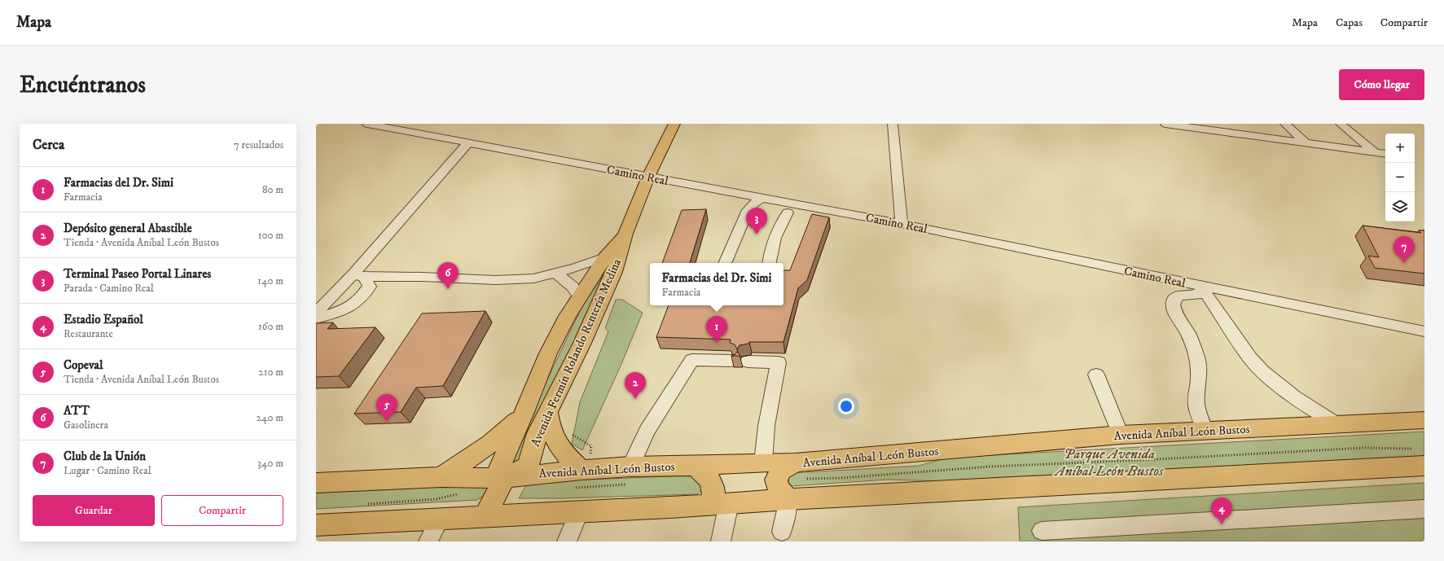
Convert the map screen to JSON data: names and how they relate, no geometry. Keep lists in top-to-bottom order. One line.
{"streets":{"main road":["Avenida Fermín Rolando Rentería Medina","Avenida Aníbal León Bustos"],"street":["Camino Real"]},"crossings":[["Camino Real","Avenida Fermín Rolando Rentería Medina"],["Avenida Fermín Rolando Rentería Medina","Avenida Aníbal León Bustos"]],"parks":["Parque Avenida Aníbal León Bustos"],"page":{"header":"Mapa","nav":["Mapa","Capas","Compartir"],"buttons":["Cómo llegar",["Guardar","Compartir"]],"title":"Encuéntranos","heading":["Cerca","7 resultados"],"map_buttons":["+","−"],"list":[{"mark":"1","name":"Farmacias del Dr. Simi","note":"Farmacia","value":"80 m"},{"mark":"2","name":"Depósito general Abastible","note":"Tienda · Avenida Aníbal León Bustos","value":"100 m"},{"mark":"3","name":"Terminal Paseo Portal Linares","note":"Parada · Camino Real","value":"140 m"},{"mark":"4","name":"Estadio Español","note":"Restaurante","value":"160 m"},{"mark":"5","name":"Copeval","note":"Tienda · Avenida Aníbal León Bustos","value":"210 m"},{"mark":"6","name":"ATT","note":"Gasolinera","value":"240 m"},{"mark":"7","name":"Club de la Unión","note":"Lugar · Camino Real","value":"340 m"}],"pins":["3","7","6","1","2","5","4"],"popup":["Farmacias del Dr. Simi","Farmacia"]}}
